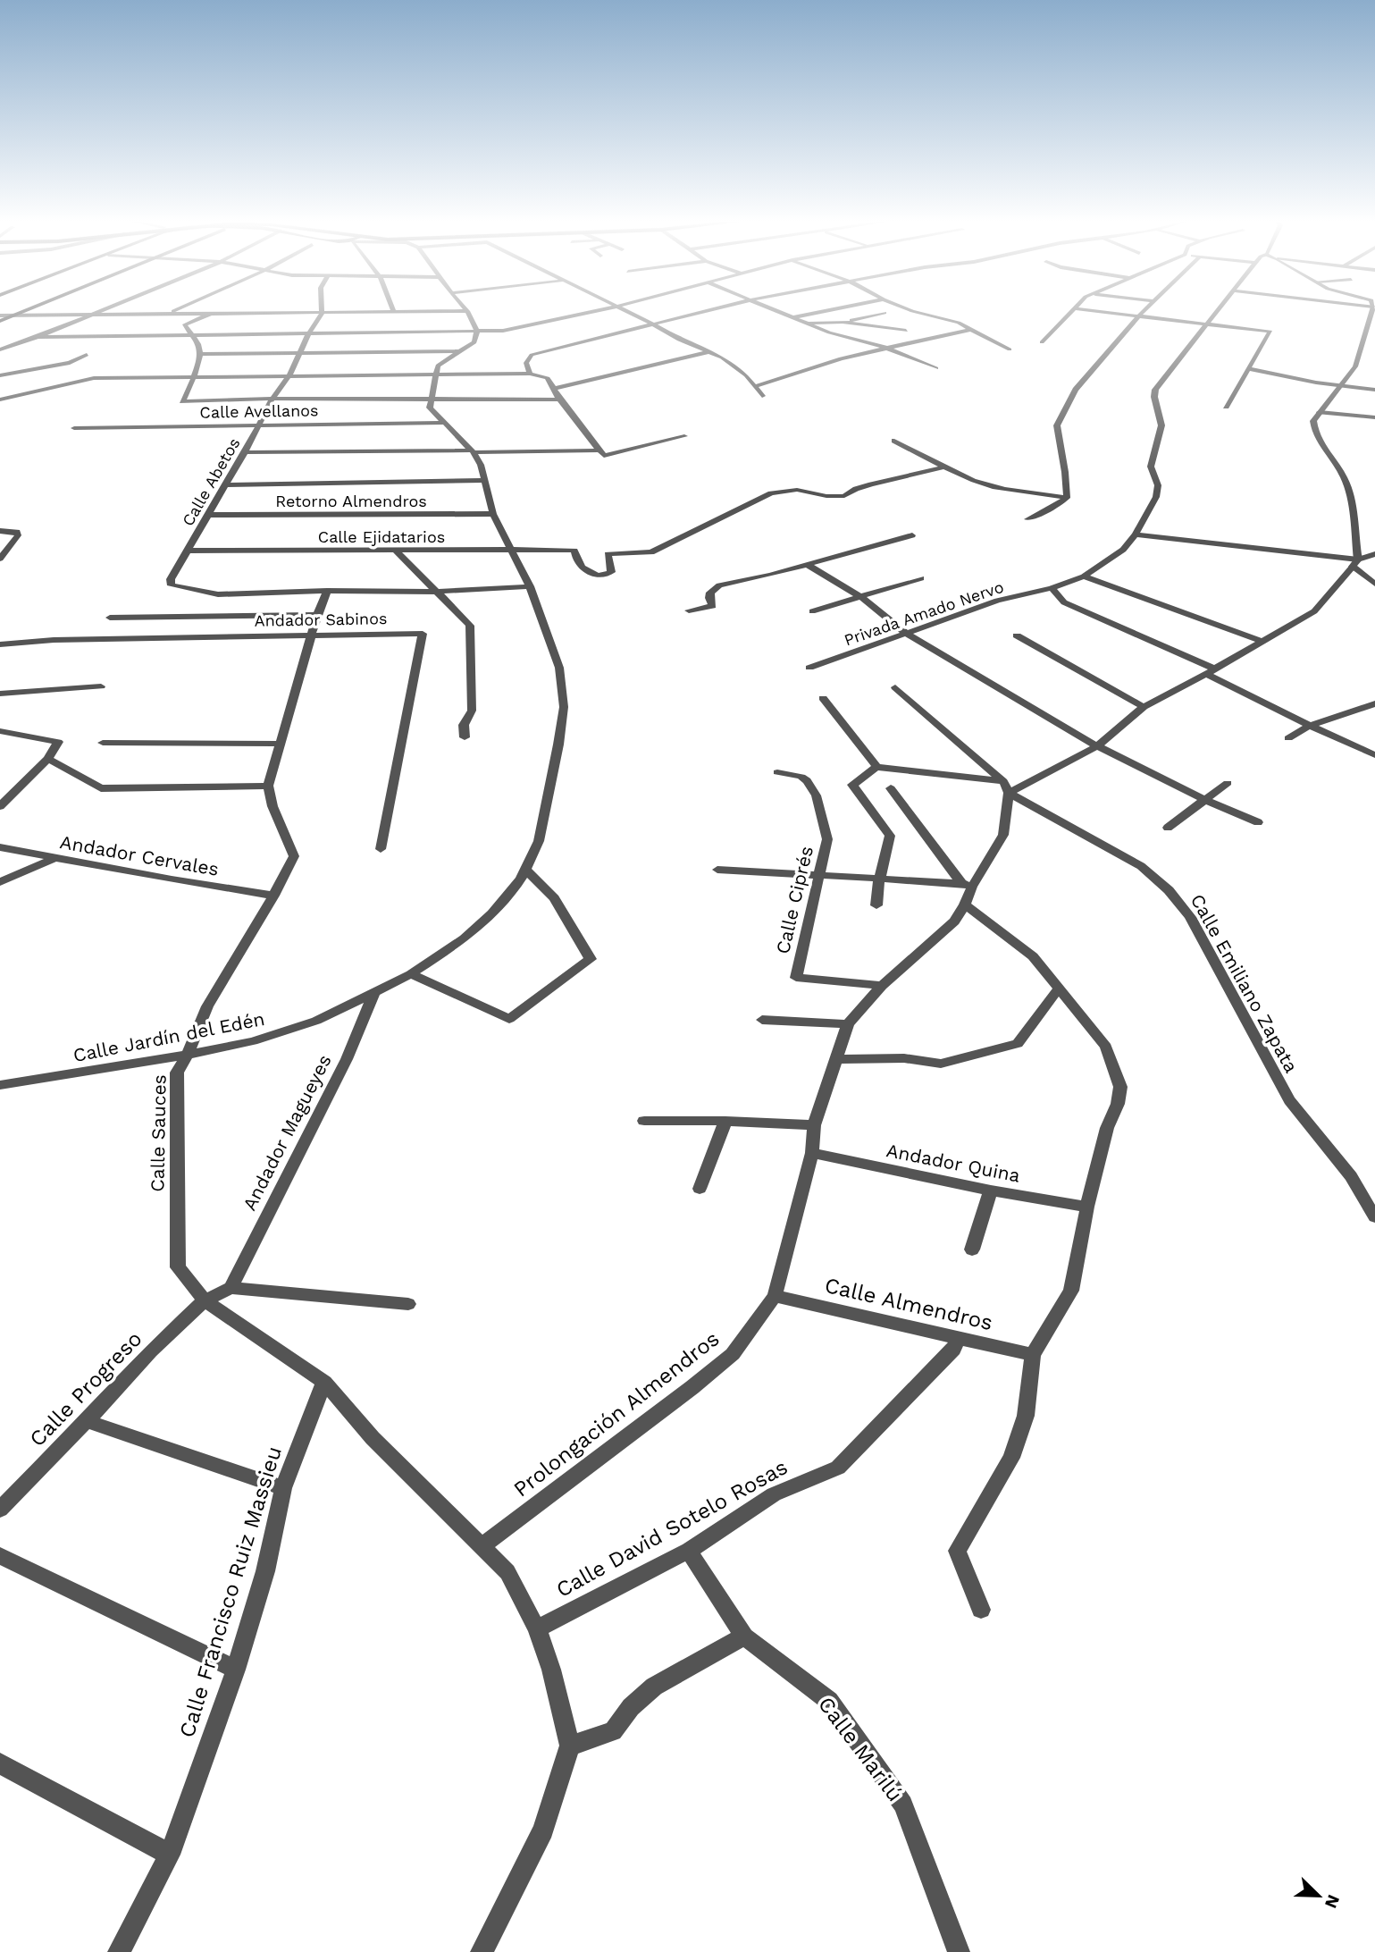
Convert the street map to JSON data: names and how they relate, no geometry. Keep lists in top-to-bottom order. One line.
{"streets":{"street":["Calle Avellanos","Calle Abetos","Retorno Almendros","Calle Ejidatarios","Privada Amado Nervo","Andador Sabinos","Andador Cervales","Calle Ciprés","Calle Emiliano Zapata","Calle Jardín del Edén","Andador Magueyes","Calle Sauces","Andador Quina","Calle Almendros","Calle Progreso","Prolongación Almendros","Calle David Sotelo Rosas","Calle Francisco Ruiz Massieu","Calle Marilú"]},"crossings":[["Calle Avellanos","Calle Abetos"],["Calle Abetos","Retorno Almendros"],["Calle Abetos","Calle Ejidatarios"],["Retorno Almendros","Calle Jardín del Edén"],["Calle Ejidatarios","Calle Jardín del Edén"],["Andador Cervales","Calle Sauces"],["Calle Jardín del Edén","Andador Magueyes"],["Calle Jardín del Edén","Calle Sauces"],["Calle Sauces","Calle Progreso"],["Calle Sauces","Prolongación Almendros"],["Calle Sauces","Calle David Sotelo Rosas"],["Calle Sauces","Calle Francisco Ruiz Massieu"],["Andador Quina","Prolongación Almendros"],["Calle Almendros","Prolongación Almendros"],["Calle Almendros","Calle David Sotelo Rosas"],["Calle David Sotelo Rosas","Calle Marilú"]],"north":"bottom right"}
